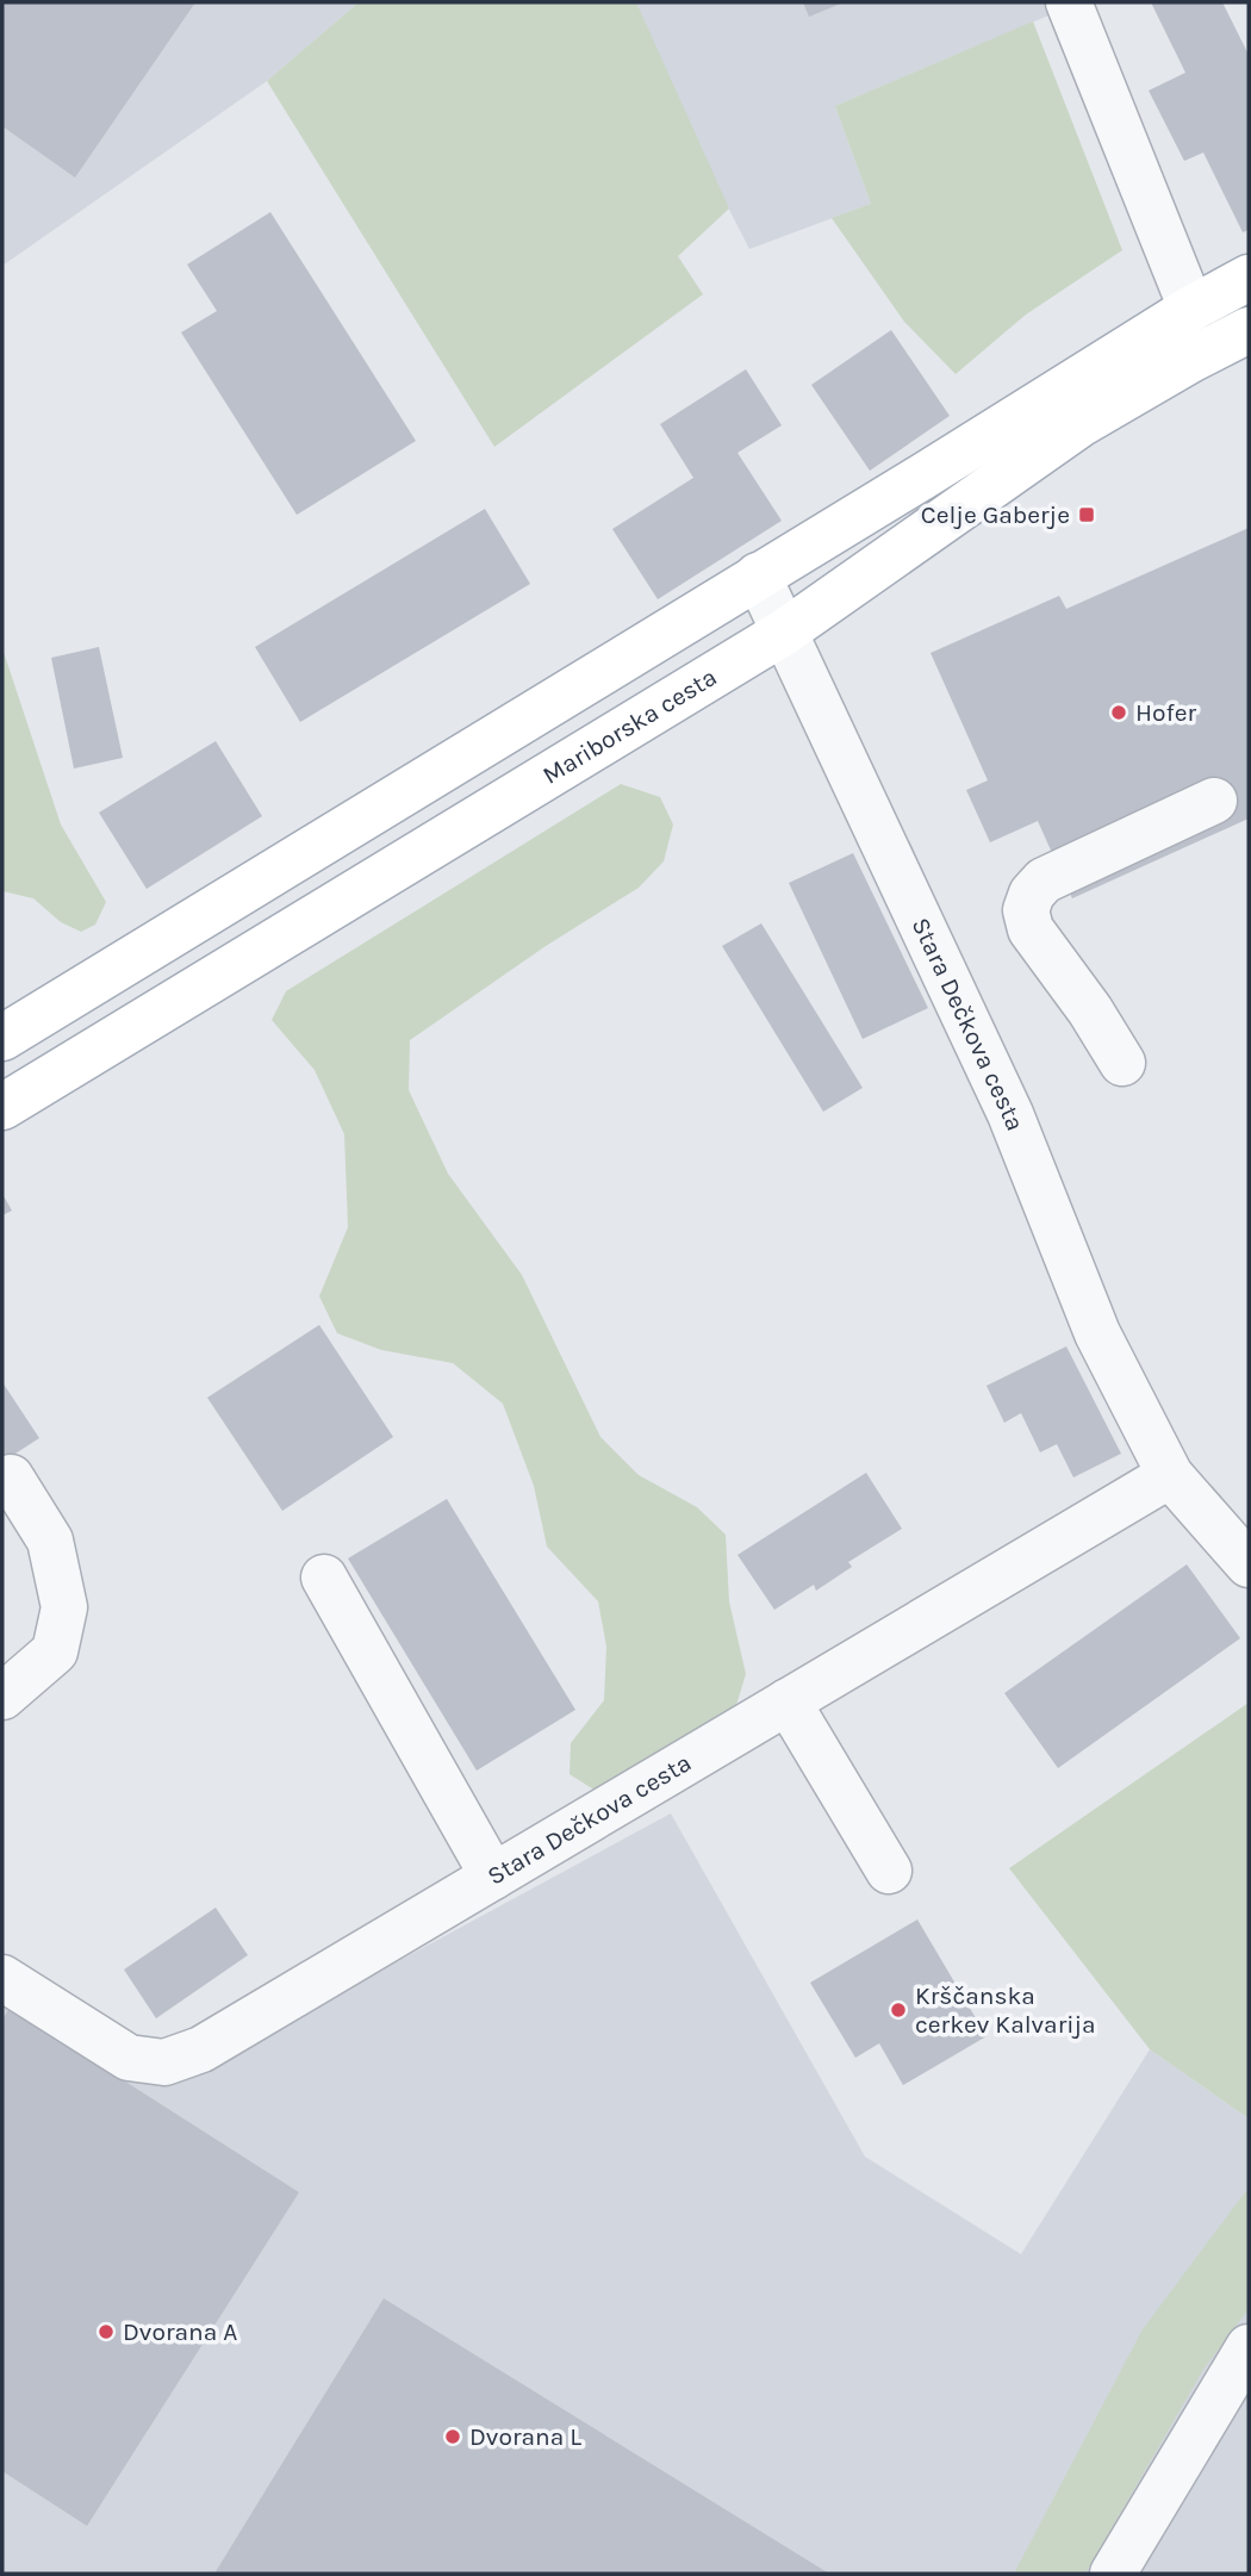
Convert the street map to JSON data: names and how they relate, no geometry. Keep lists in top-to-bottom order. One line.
{"streets":{"main road":["Mariborska cesta"],"street":["Stara Dečkova cesta"]},"crossings":[["Mariborska cesta","Stara Dečkova cesta"]],"places":{"transit":["Celje Gaberje"],"other":["Hofer","Krščanska cerkev Kalvarija","Dvorana A","Dvorana L"]}}
